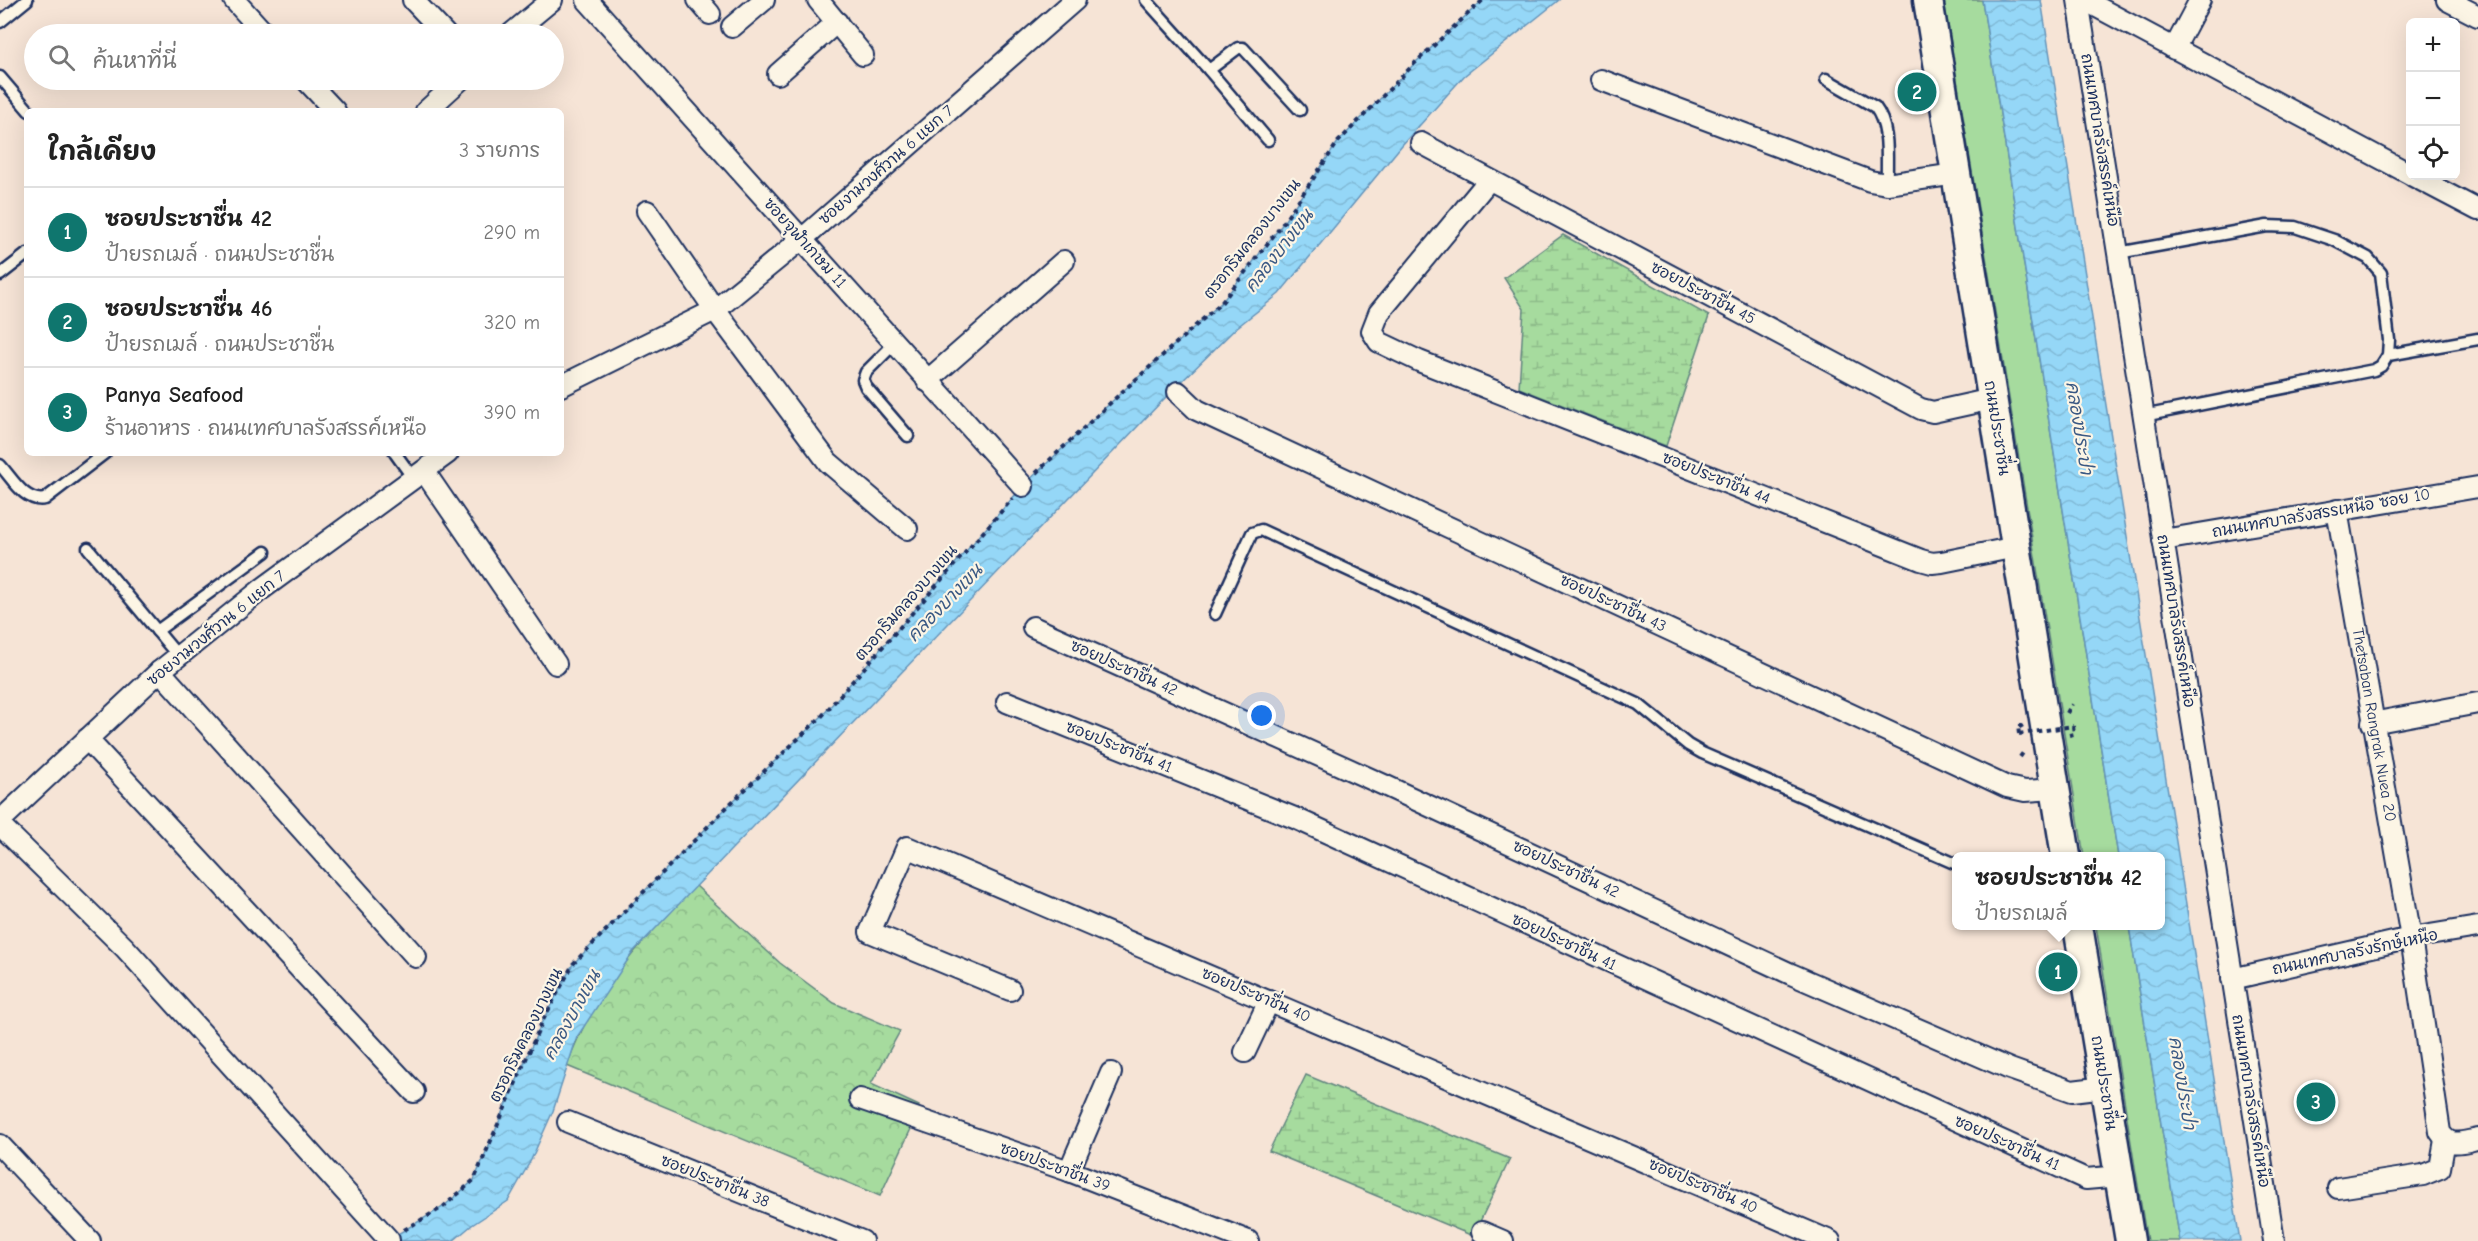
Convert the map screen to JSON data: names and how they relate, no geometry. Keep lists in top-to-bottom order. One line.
{"streets":{"main road":["ถนนประชาชื่น"],"street":["ถนนเทศบาลรังสรรค์เหนือ","ซอยงามวงศ์วาน 6 แยก 7","ซอยจุฬาเกษม 11","ซอยประชาชื่น 45","ซอยประชาชื่น 44","ถนนเทศบาลรังสรรเหนือ ซอย 10","ซอยประชาชื่น 43","ซอยประชาชื่น 42","Thetsaban Rangrak Nuea 20","ซอยประชาชื่น 41","ถนนเทศบาลรังรักษ์เหนือ","ซอยประชาชื่น 40","ซอยประชาชื่น 39","ซอยประชาชื่น 38"],"path":["ตรอกริมคลองบางเขน"]},"crossings":[["ถนนเทศบาลรังสรรค์เหนือ","ถนนเทศบาลรังสรรเหนือ ซอย 10"],["ถนนเทศบาลรังสรรค์เหนือ","ถนนเทศบาลรังรักษ์เหนือ"],["ซอยงามวงศ์วาน 6 แยก 7","ซอยจุฬาเกษม 11"],["ตรอกริมคลองบางเขน","ซอยจุฬาเกษม 11"],["ซอยประชาชื่น 45","ถนนประชาชื่น"],["ซอยประชาชื่น 45","ซอยประชาชื่น 44"],["ถนนประชาชื่น","ซอยประชาชื่น 44"],["ถนนประชาชื่น","ซอยประชาชื่น 43"],["ถนนประชาชื่น","ซอยประชาชื่น 42"],["ถนนประชาชื่น","ซอยประชาชื่น 41"],["ถนนเทศบาลรังสรรเหนือ ซอย 10","Thetsaban Rangrak Nuea 20"],["Thetsaban Rangrak Nuea 20","ถนนเทศบาลรังรักษ์เหนือ"]],"water":["คลองบางเขน","คลองประปา"],"page":{"map_buttons":["+","−"],"search":"ค้นหาที่นี่","pins":["2","1","3"],"heading":["ใกล้เคียง","3 รายการ"],"list":[{"mark":"1","name":"ซอยประชาชื่น 42","note":"ป้ายรถเมล์ · ถนนประชาชื่น","value":"290 m"},{"mark":"2","name":"ซอยประชาชื่น 46","note":"ป้ายรถเมล์ · ถนนประชาชื่น","value":"320 m"},{"mark":"3","name":"Panya Seafood","note":"ร้านอาหาร · ถนนเทศบาลรังสรรค์เหนือ","value":"390 m"}],"popup":["ซอยประชาชื่น 42","ป้ายรถเมล์"]}}
